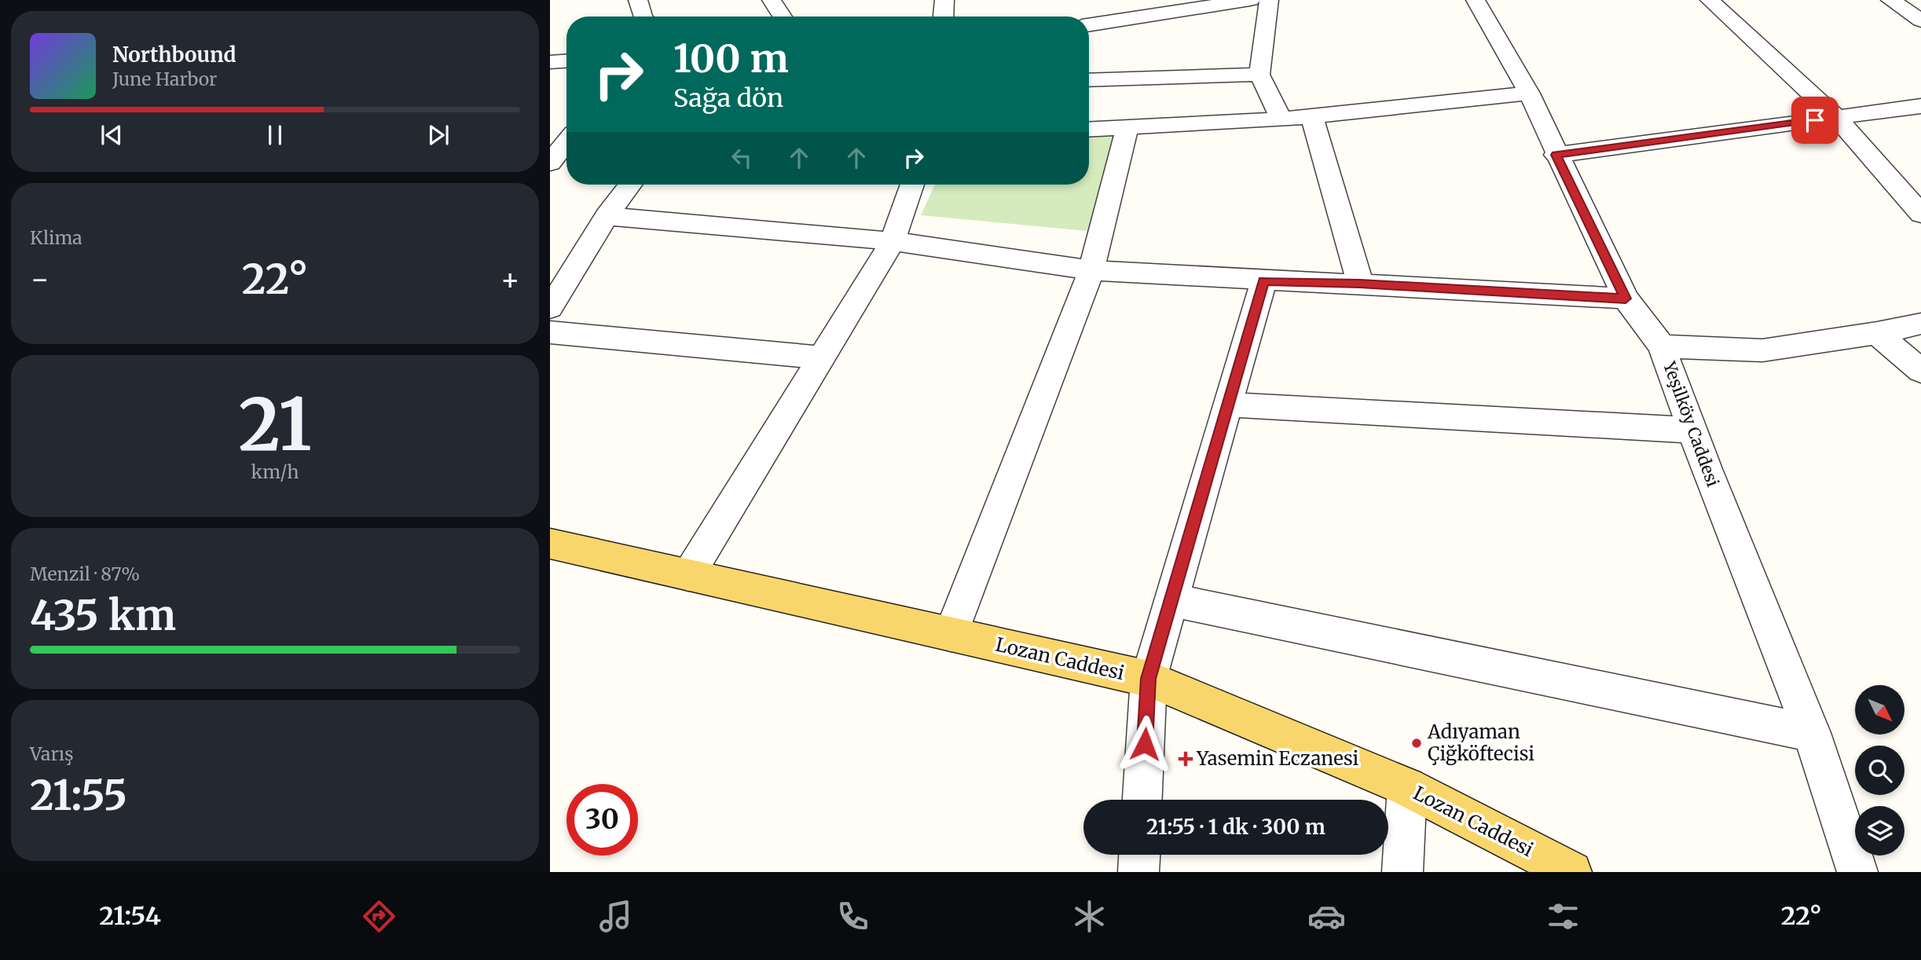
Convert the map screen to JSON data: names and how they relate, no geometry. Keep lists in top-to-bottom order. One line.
{"streets":{"main road":["Lozan Caddesi"],"street":["Yeşilköy Caddesi"]},"places":{"other":["Adıyaman Çiğköftecisi"],"health":["Yasemin Eczanesi"]},"north":"bottom right","page":{"turn":["100 m","Sağa dön"],"song":["Northbound","June Harbor"],"tile":["Klima",["21","km/h"],["Menzil · 87%","435 km"],["Varış","21:55"]],"heat":["−","22°","+"],"limit":"30","trip":"21:55 · 1 dk · 300 m","tabs":["21:54","22°"]}}
